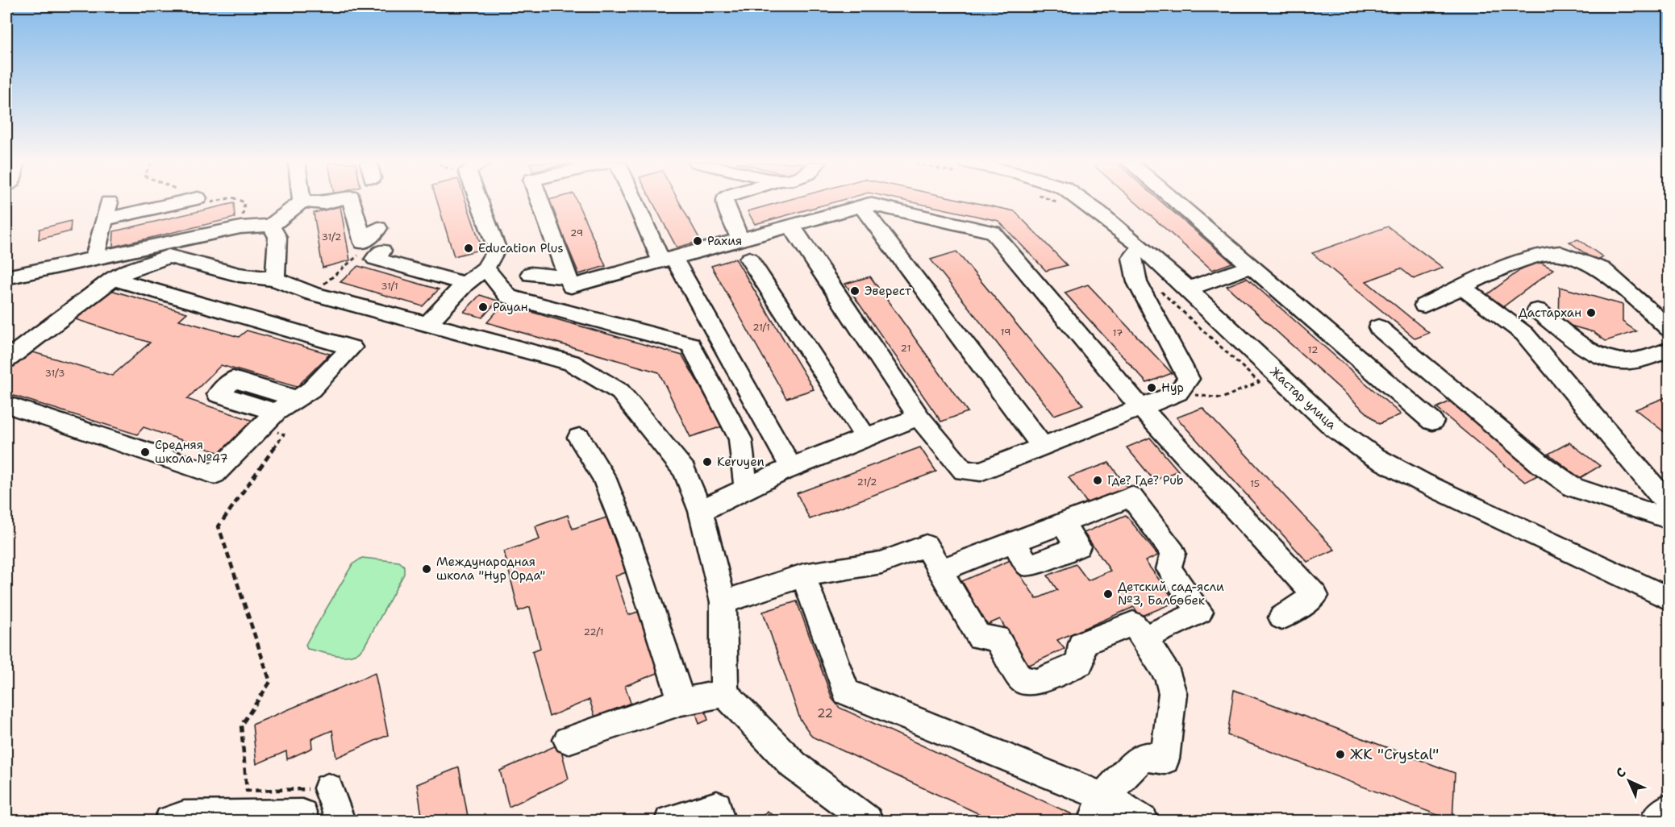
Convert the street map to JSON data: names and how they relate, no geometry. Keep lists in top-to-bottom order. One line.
{"streets":{"street":["Жастар улица"]},"places":["Рахия","Education Plus","Эверест","Рауан","Дастархан","Нур","Средняя школа №47","Keruyen","Где? Где? Pub","Международная школа \"Нур Орда\"","Детский сад-ясли №3, Балбөбек","ЖК \"Crystal\""],"house_numbers":["29","31/2","31/1","21/1","19","17","21","12","31/3","21/2","15","22/1","22"],"north":"top left"}
